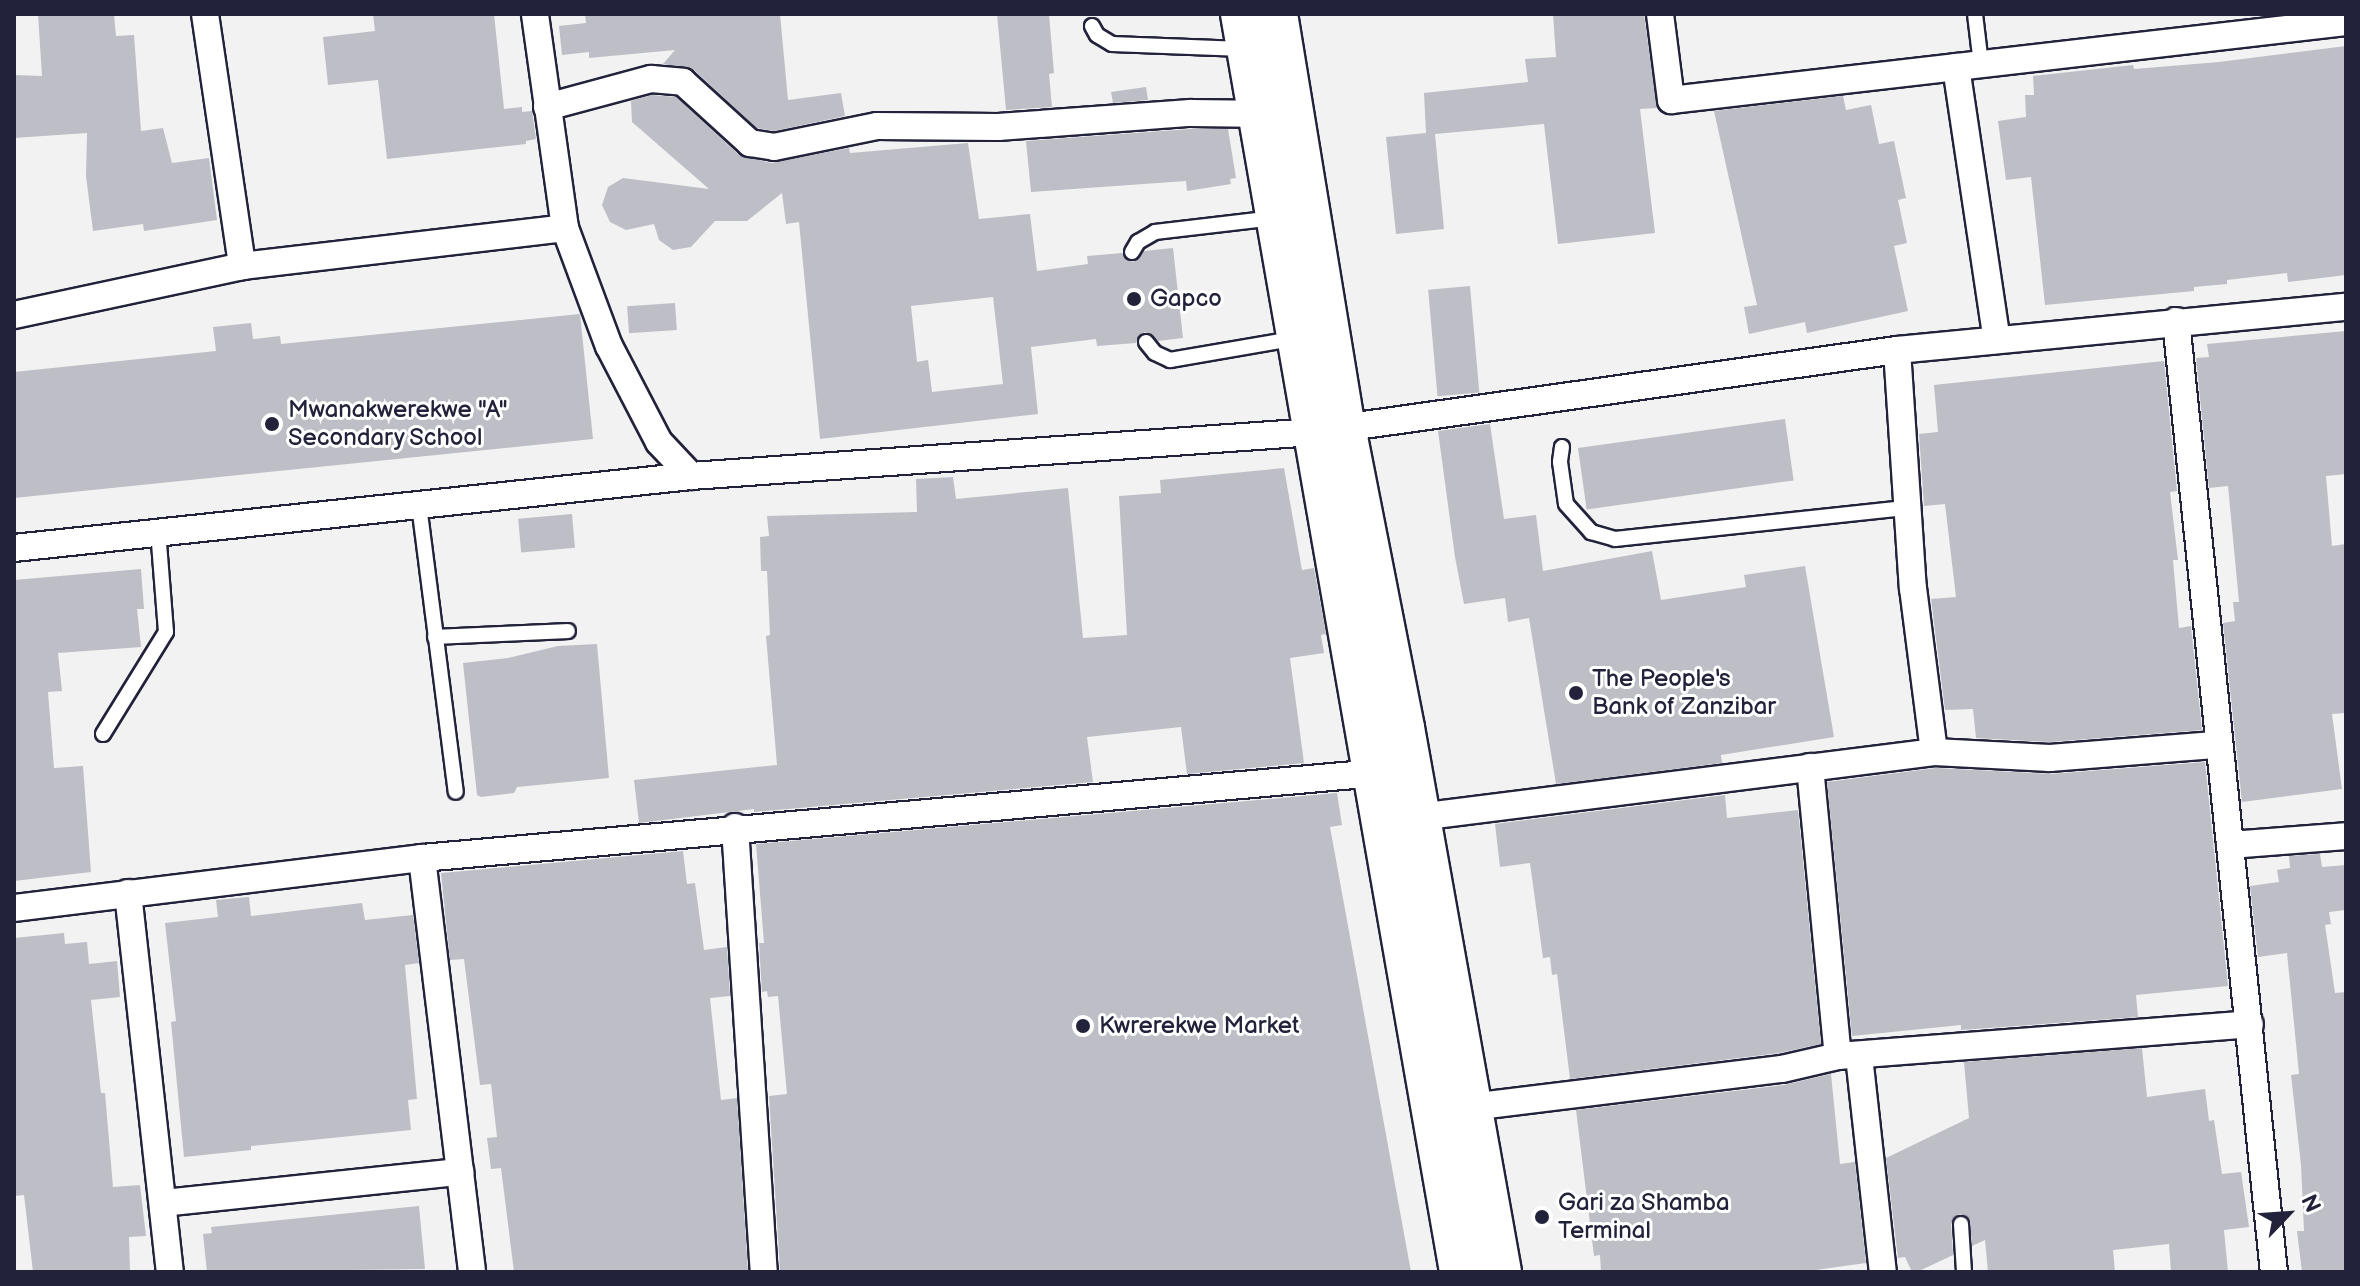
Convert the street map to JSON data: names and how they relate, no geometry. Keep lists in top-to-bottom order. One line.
{"places":["Gapco","Mwanakwerekwe \"A\" Secondary School","The People's Bank of Zanzibar","Kwrerekwe Market","Gari za Shamba Terminal"],"north":"top right"}
